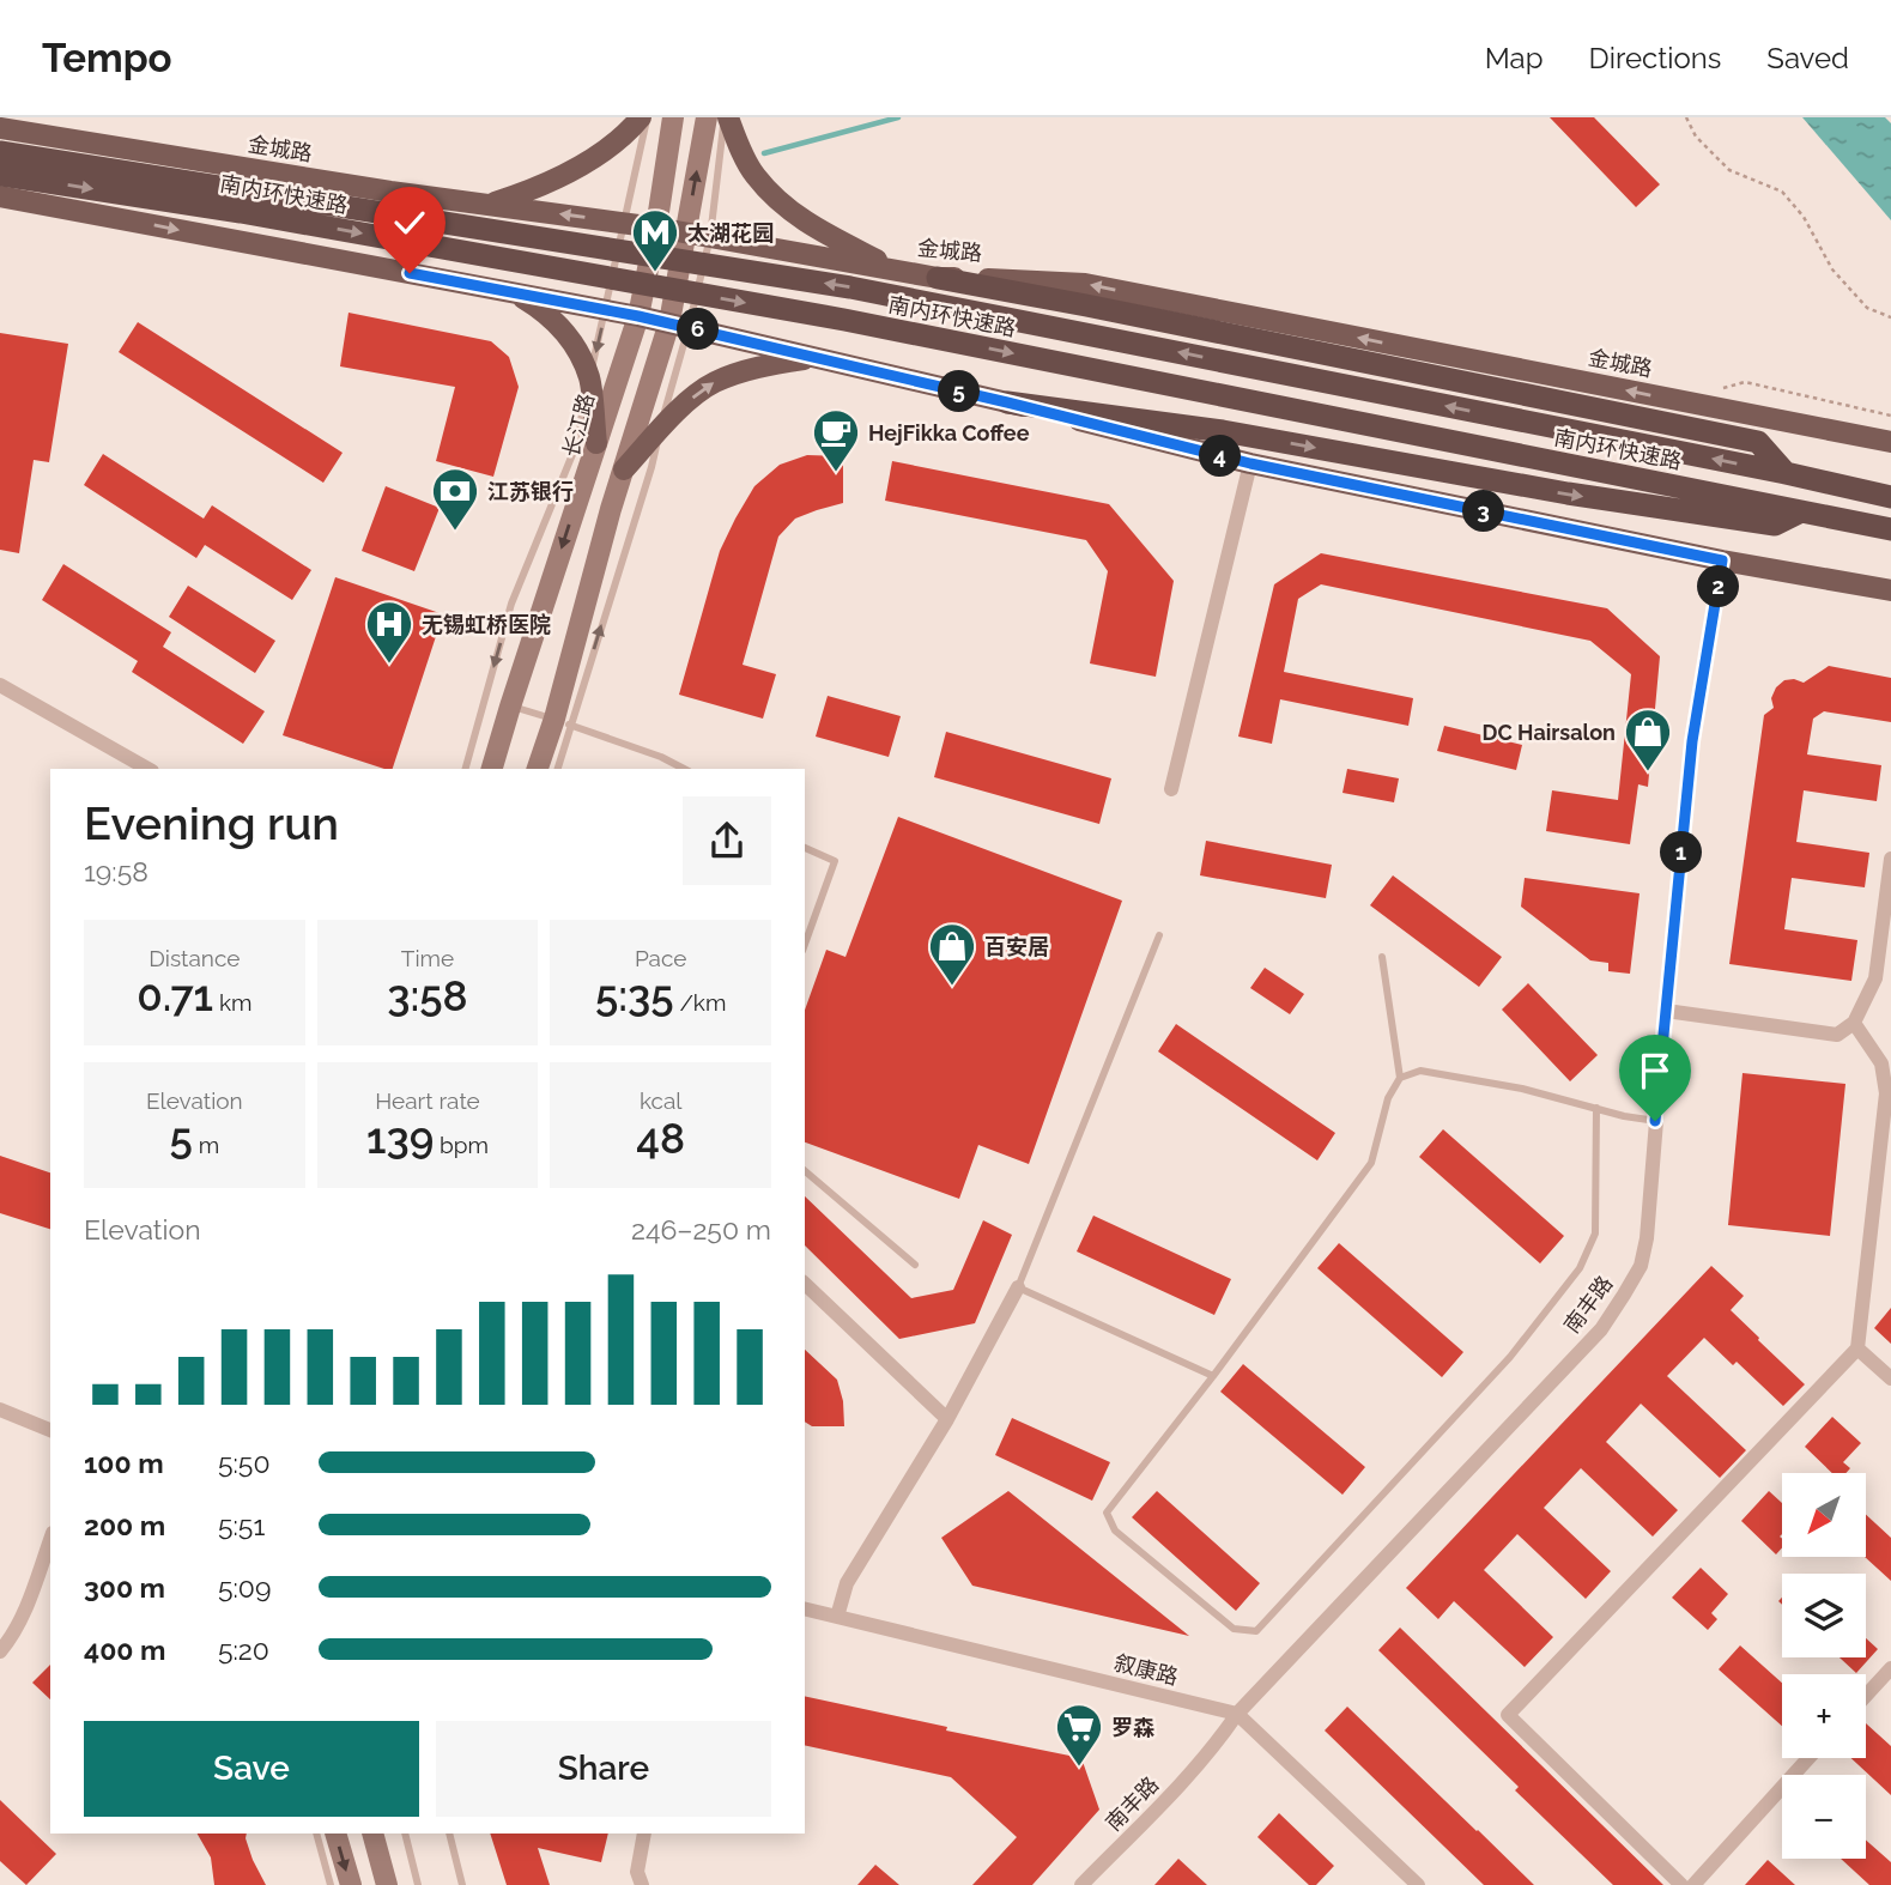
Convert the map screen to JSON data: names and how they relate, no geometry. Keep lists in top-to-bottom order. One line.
{"streets":{"highway":["南内环快速路"],"main road":["金城路","长江路"],"street":["南丰路","叙康路"]},"crossings":[["金城路","长江路"],["南丰路","叙康路"]],"places":{"metro station":["太湖花园"],"cafe":["HejFikka Coffee"],"bank":["江苏银行"],"hospital":["无锡虹桥医院"],"shop":["DC Hairsalon","百安居"],"supermarket":["罗森"]},"north":"bottom left","page":{"header":"Tempo","nav":["Map","Directions","Saved"],"pins":["6","5","4","3","2","1"],"heading":["Evening run","19:58"],"stats":[["Distance","0.71 km"],["Time","3:58"],["Pace","5:35 /km"],["Elevation","5 m"],["Heart rate","139 bpm"],["kcal","48"]],"chart":["Elevation","246–250 m"],"list":[{"name":"100 m","note":"5:50"},{"name":"200 m","note":"5:51"},{"name":"300 m","note":"5:09"},{"name":"400 m","note":"5:20"}],"map_buttons":["+","−"],"buttons":["Save","Share"]}}
